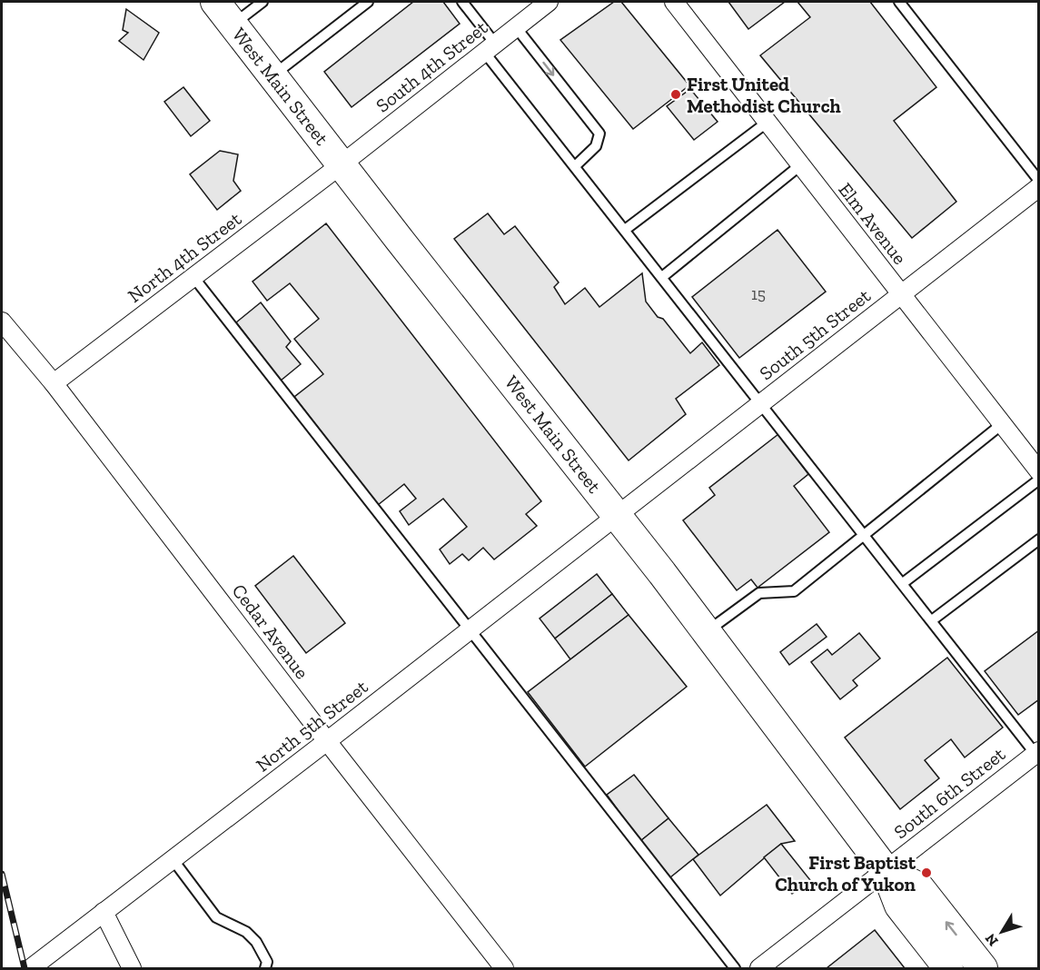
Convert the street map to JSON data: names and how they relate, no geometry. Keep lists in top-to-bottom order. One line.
{"streets":{"main road":["West Main Street"],"street":["South 4th Street","Elm Avenue","North 4th Street","South 5th Street","Cedar Avenue","North 5th Street","South 6th Street"]},"crossings":[["South 4th Street","West Main Street"],["South 4th Street","North 4th Street"],["West Main Street","North 4th Street"],["West Main Street","South 5th Street"],["West Main Street","North 5th Street"],["West Main Street","South 6th Street"],["Elm Avenue","South 5th Street"],["North 4th Street","Cedar Avenue"],["South 5th Street","North 5th Street"],["Cedar Avenue","North 5th Street"]],"places":["First United Methodist Church","First Baptist Church of Yukon"],"house_numbers":["15"],"north":"bottom left"}
